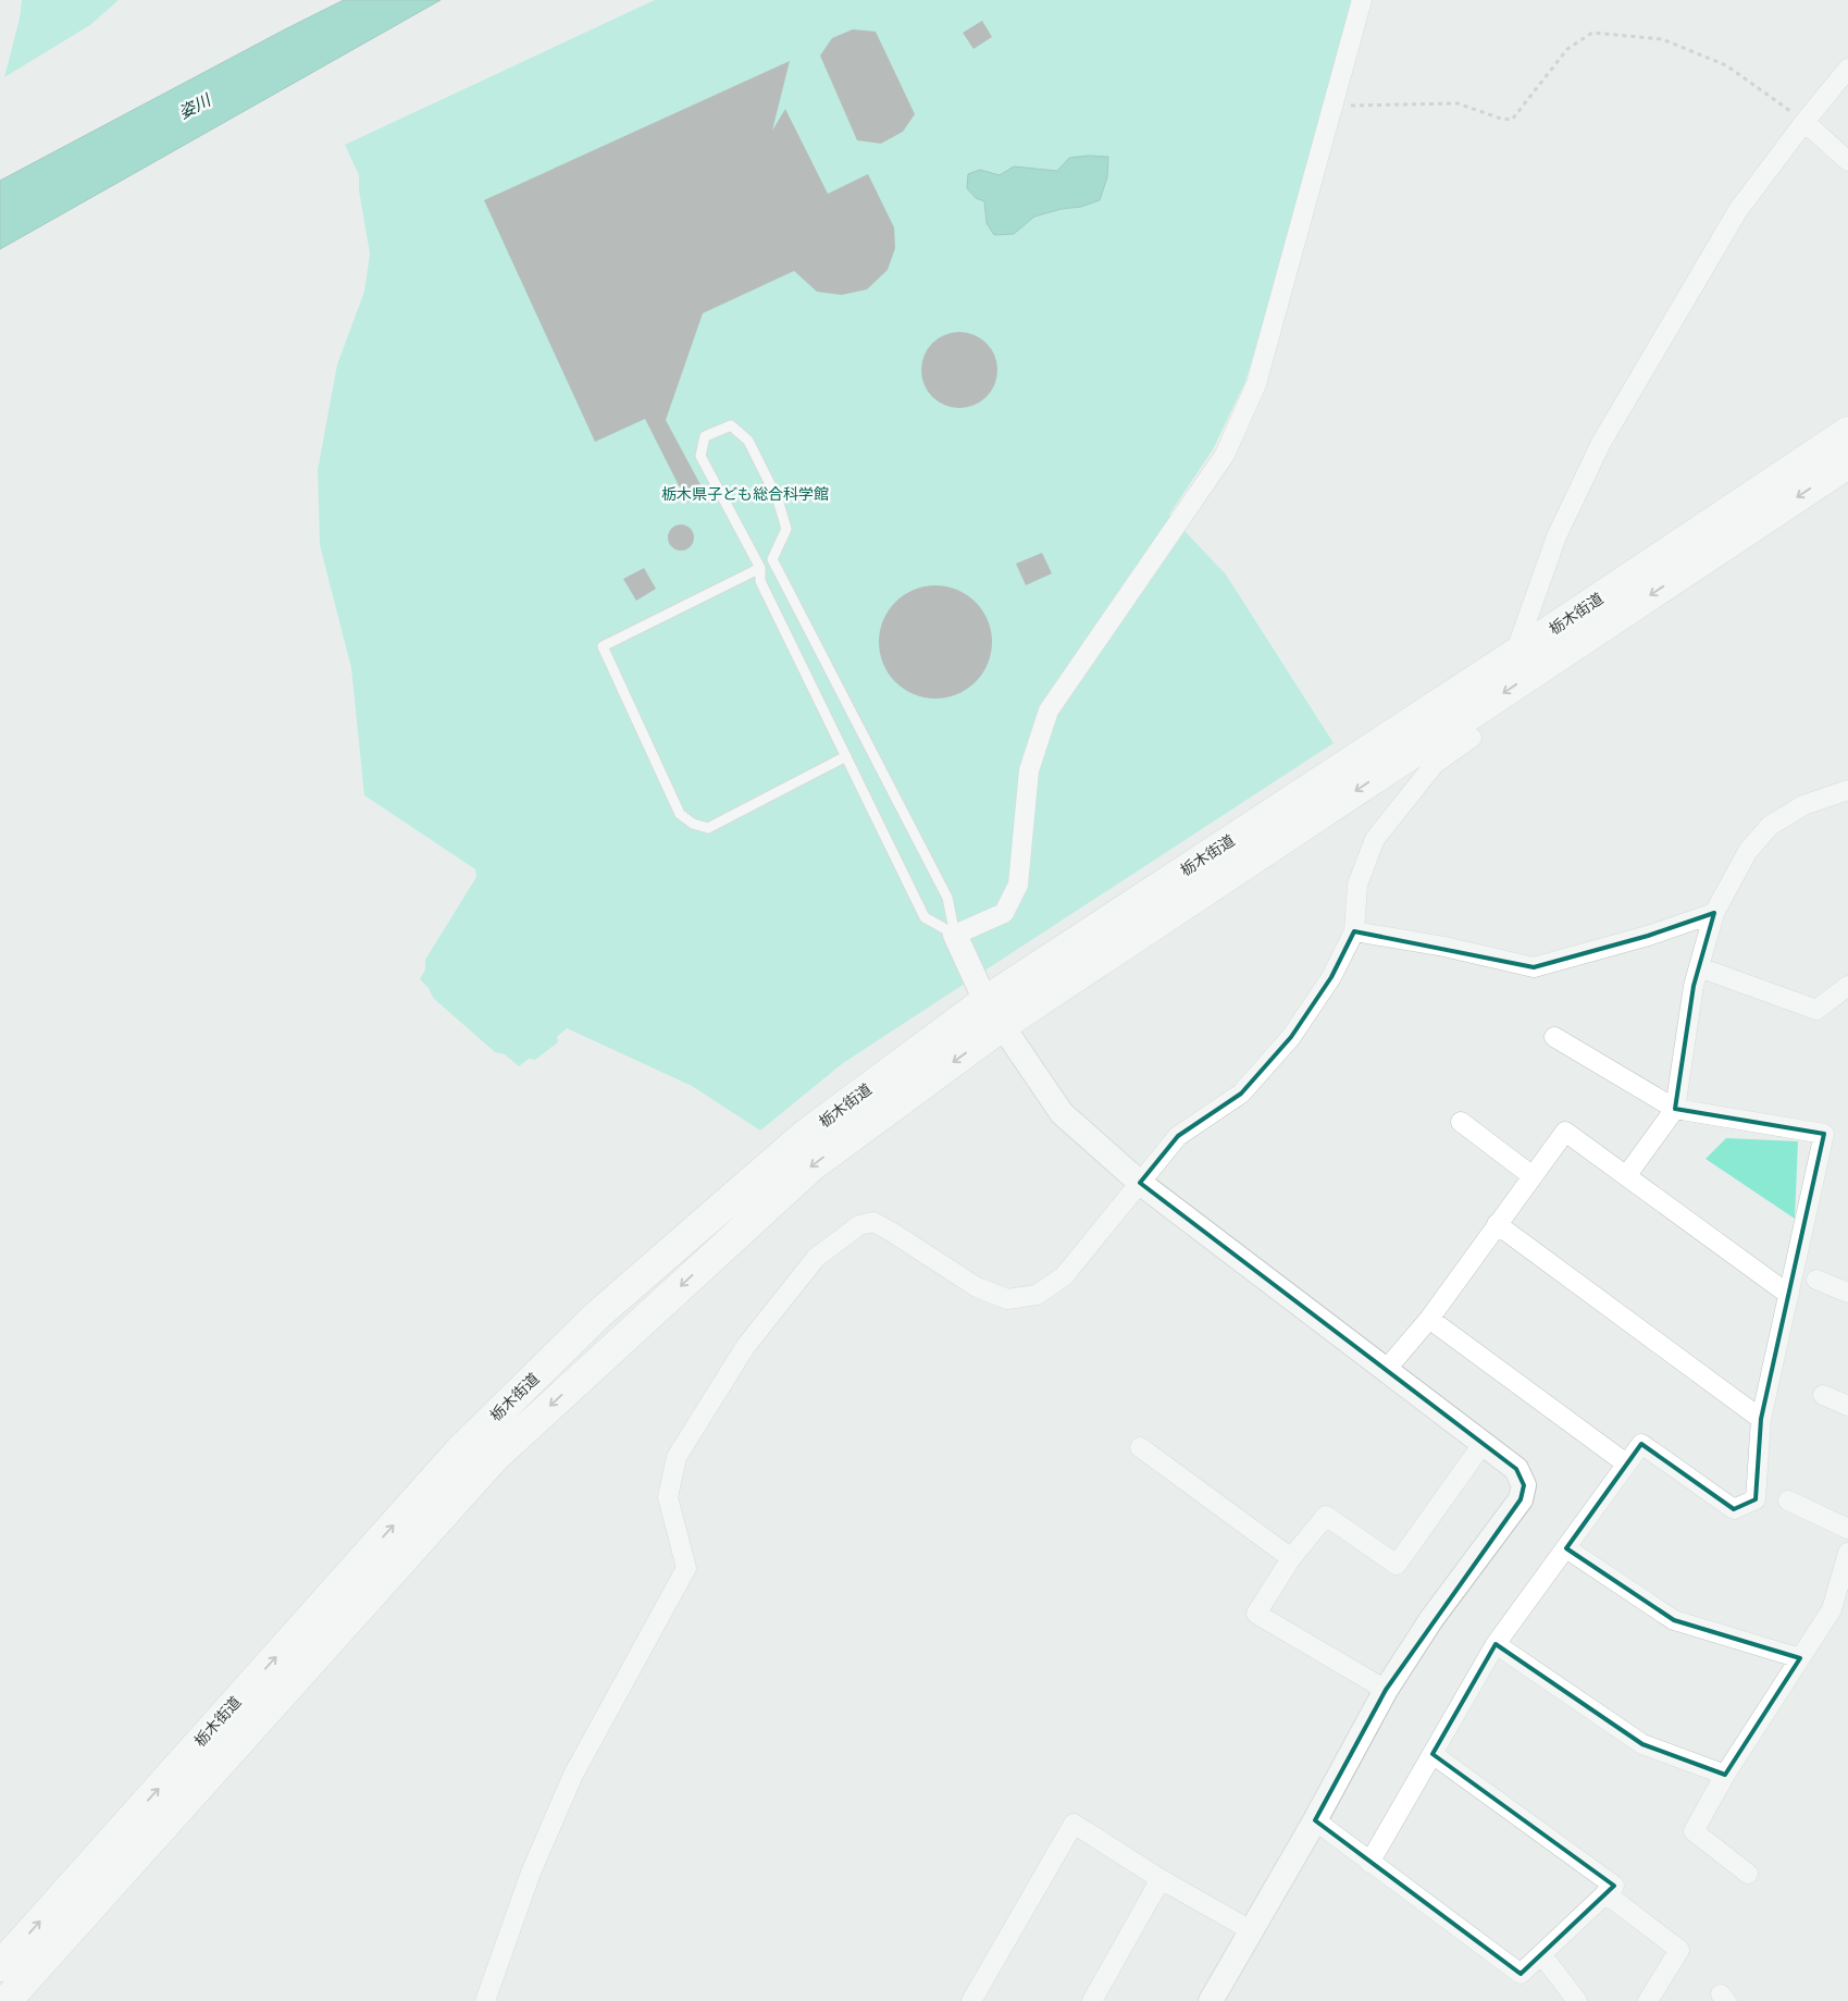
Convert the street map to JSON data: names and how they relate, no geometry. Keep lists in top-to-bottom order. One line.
{"streets":{"highway":["栃木街道"]},"water":["姿川"],"parks":["栃木県子ども総合科学館"]}
